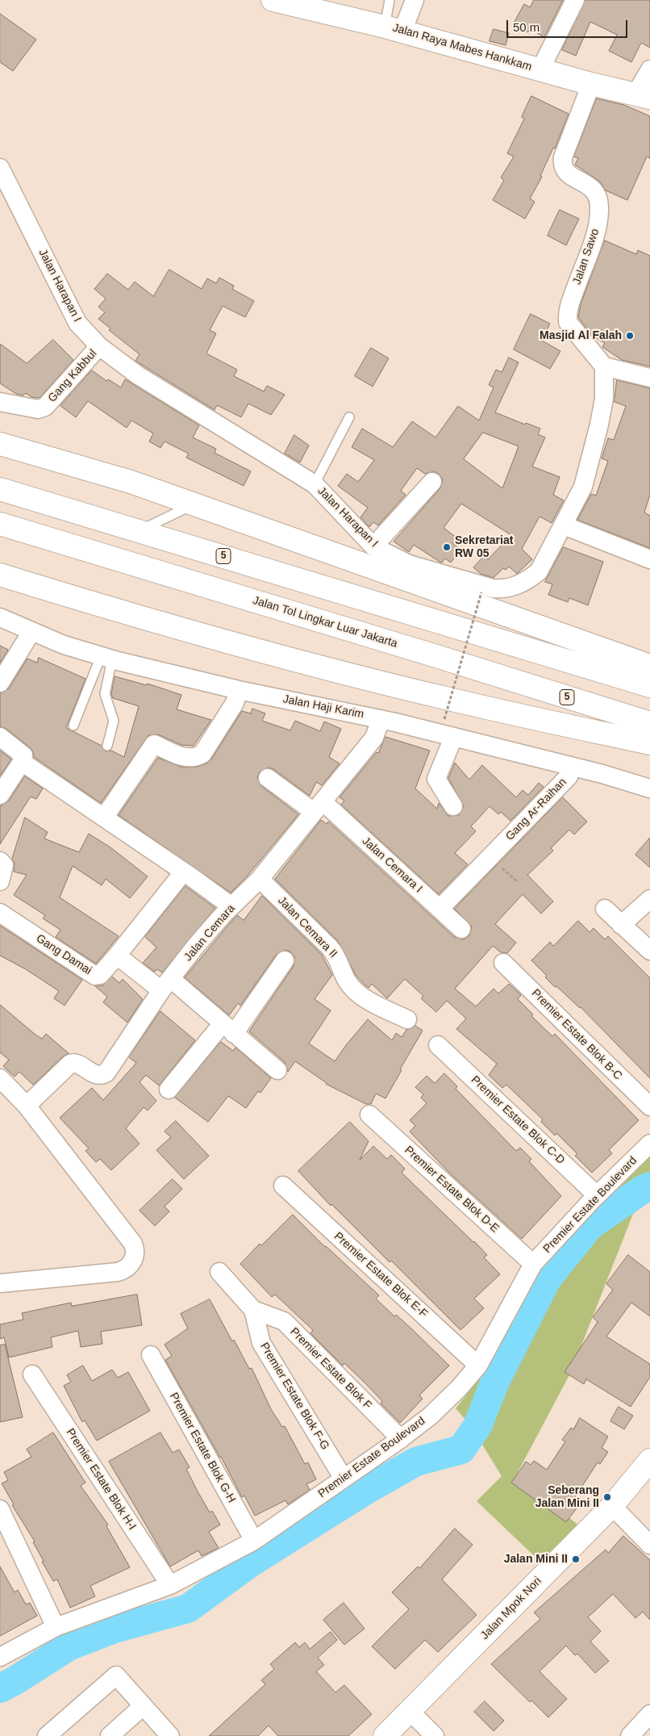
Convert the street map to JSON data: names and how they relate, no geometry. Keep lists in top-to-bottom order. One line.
{"streets":{"main road":["Jalan Raya Mabes Hankkam","5","Jalan Tol Lingkar Luar Jakarta","Jalan Mpok Nori"],"street":["Jalan Sawo","Jalan Harapan I","Gang Kabbul","Jalan Haji Karim","Gang Ar-Raihan","Jalan Cemara I","Jalan Cemara II","Jalan Cemara","Gang Damai","Premier Estate Blok B-C","Premier Estate Blok C-D","Premier Estate Blok D-E","Premier Estate Boulevard","Premier Estate Blok E-F","Premier Estate Blok F","Premier Estate Blok F-G","Premier Estate Blok G-H","Premier Estate Blok H-I"]},"crossings":[["Jalan Raya Mabes Hankkam","Jalan Sawo"],["Jalan Sawo","Jalan Harapan I"],["Jalan Harapan I","Gang Kabbul"],["Jalan Haji Karim","Gang Ar-Raihan"],["Jalan Haji Karim","Jalan Cemara"],["Gang Ar-Raihan","Jalan Cemara I"],["Jalan Cemara I","Jalan Cemara"],["Jalan Cemara II","Jalan Cemara"],["Premier Estate Blok C-D","Premier Estate Boulevard"],["Premier Estate Blok D-E","Premier Estate Boulevard"],["Premier Estate Boulevard","Premier Estate Blok E-F"],["Premier Estate Boulevard","Premier Estate Blok F"],["Premier Estate Boulevard","Premier Estate Blok F-G"],["Premier Estate Boulevard","Premier Estate Blok G-H"],["Premier Estate Boulevard","Premier Estate Blok H-I"],["Premier Estate Blok F","Premier Estate Blok F-G"]],"places":["Masjid Al Falah","Sekretariat RW 05","Seberang Jalan Mini II","Jalan Mini II"],"scale_bar":"50 m"}
